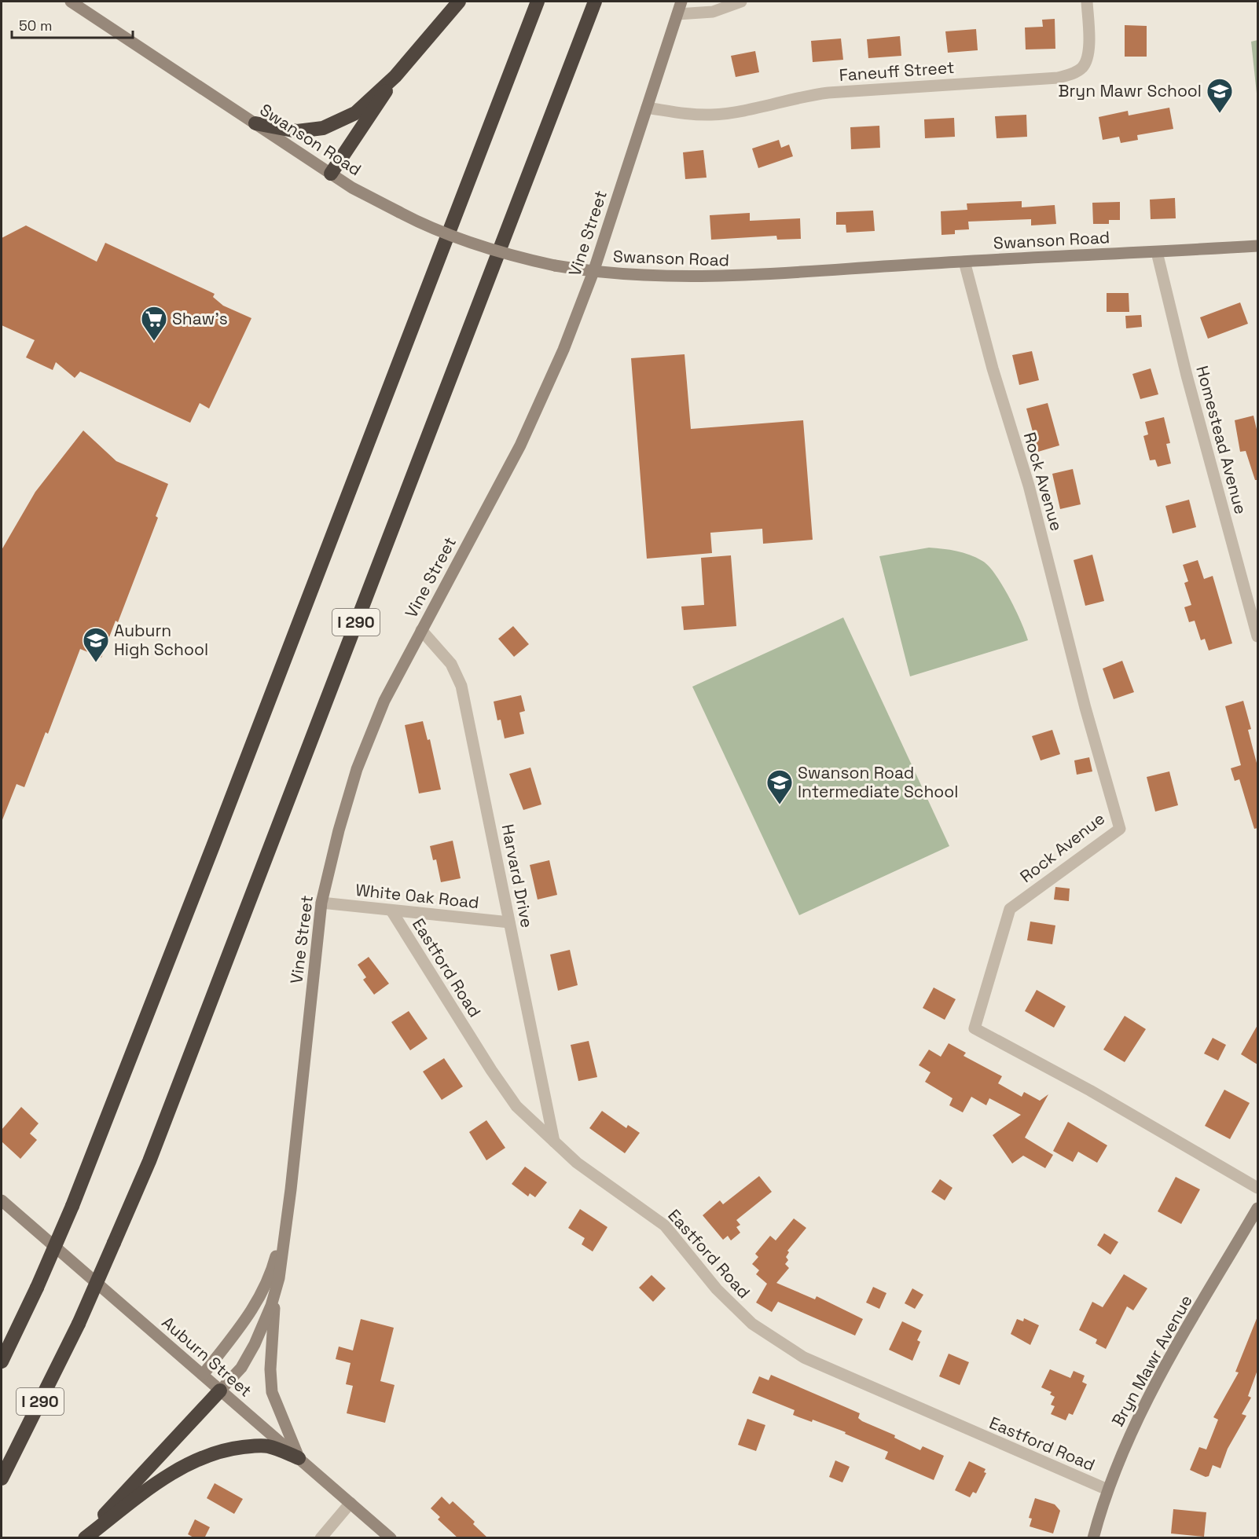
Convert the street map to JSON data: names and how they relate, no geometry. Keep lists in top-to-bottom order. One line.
{"streets":{"highway":["I 290"],"street":["Faneuff Street","Swanson Road","Vine Street","Homestead Avenue","Rock Avenue","Harvard Drive","White Oak Road","Eastford Road","Auburn Street","Bryn Mawr Avenue"]},"crossings":[["Faneuff Street","Vine Street"],["Swanson Road","Vine Street"],["Swanson Road","Homestead Avenue"],["Swanson Road","Rock Avenue"],["Vine Street","Harvard Drive"],["Vine Street","White Oak Road"],["Vine Street","Auburn Street"],["Harvard Drive","White Oak Road"],["Harvard Drive","Eastford Road"],["White Oak Road","Eastford Road"],["Eastford Road","Bryn Mawr Avenue"]],"places":{"school or university":["Bryn Mawr School","Auburn High School","Swanson Road Intermediate School"],"supermarket":["Shaw's"]},"scale_bar":"50 m"}
